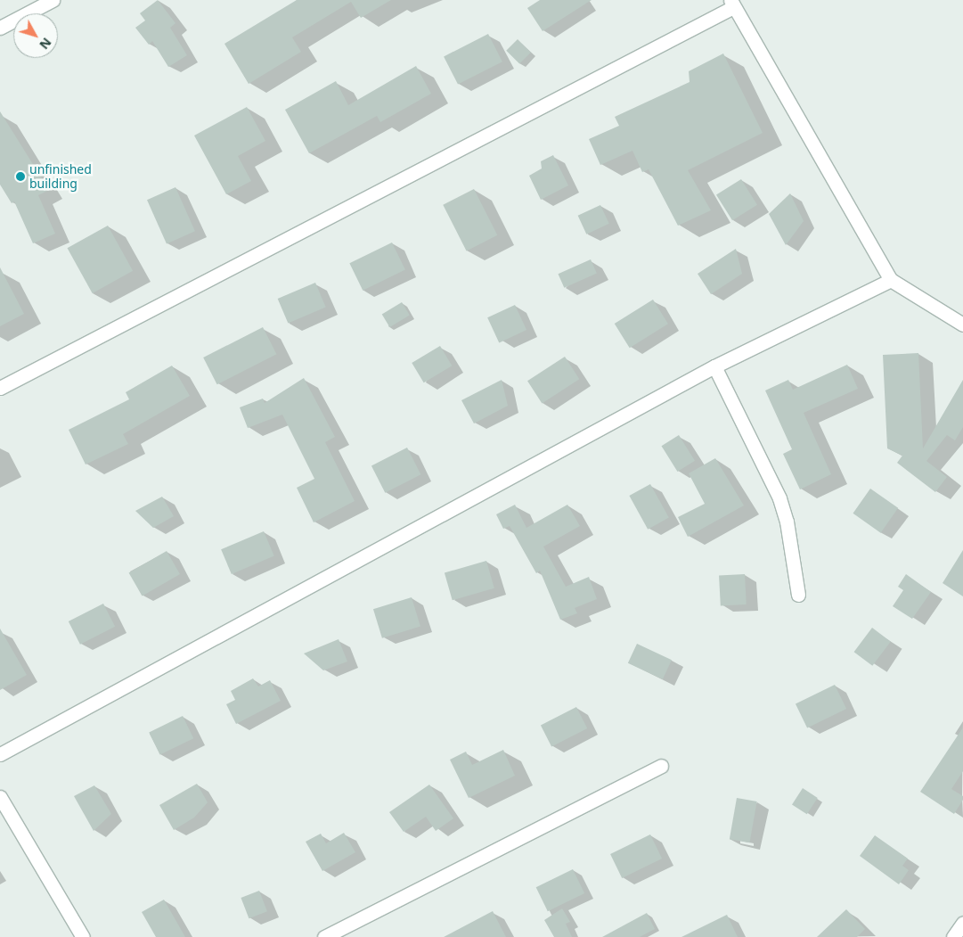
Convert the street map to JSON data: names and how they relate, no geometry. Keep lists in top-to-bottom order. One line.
{"places":["unfinished building"],"north":"bottom right"}
